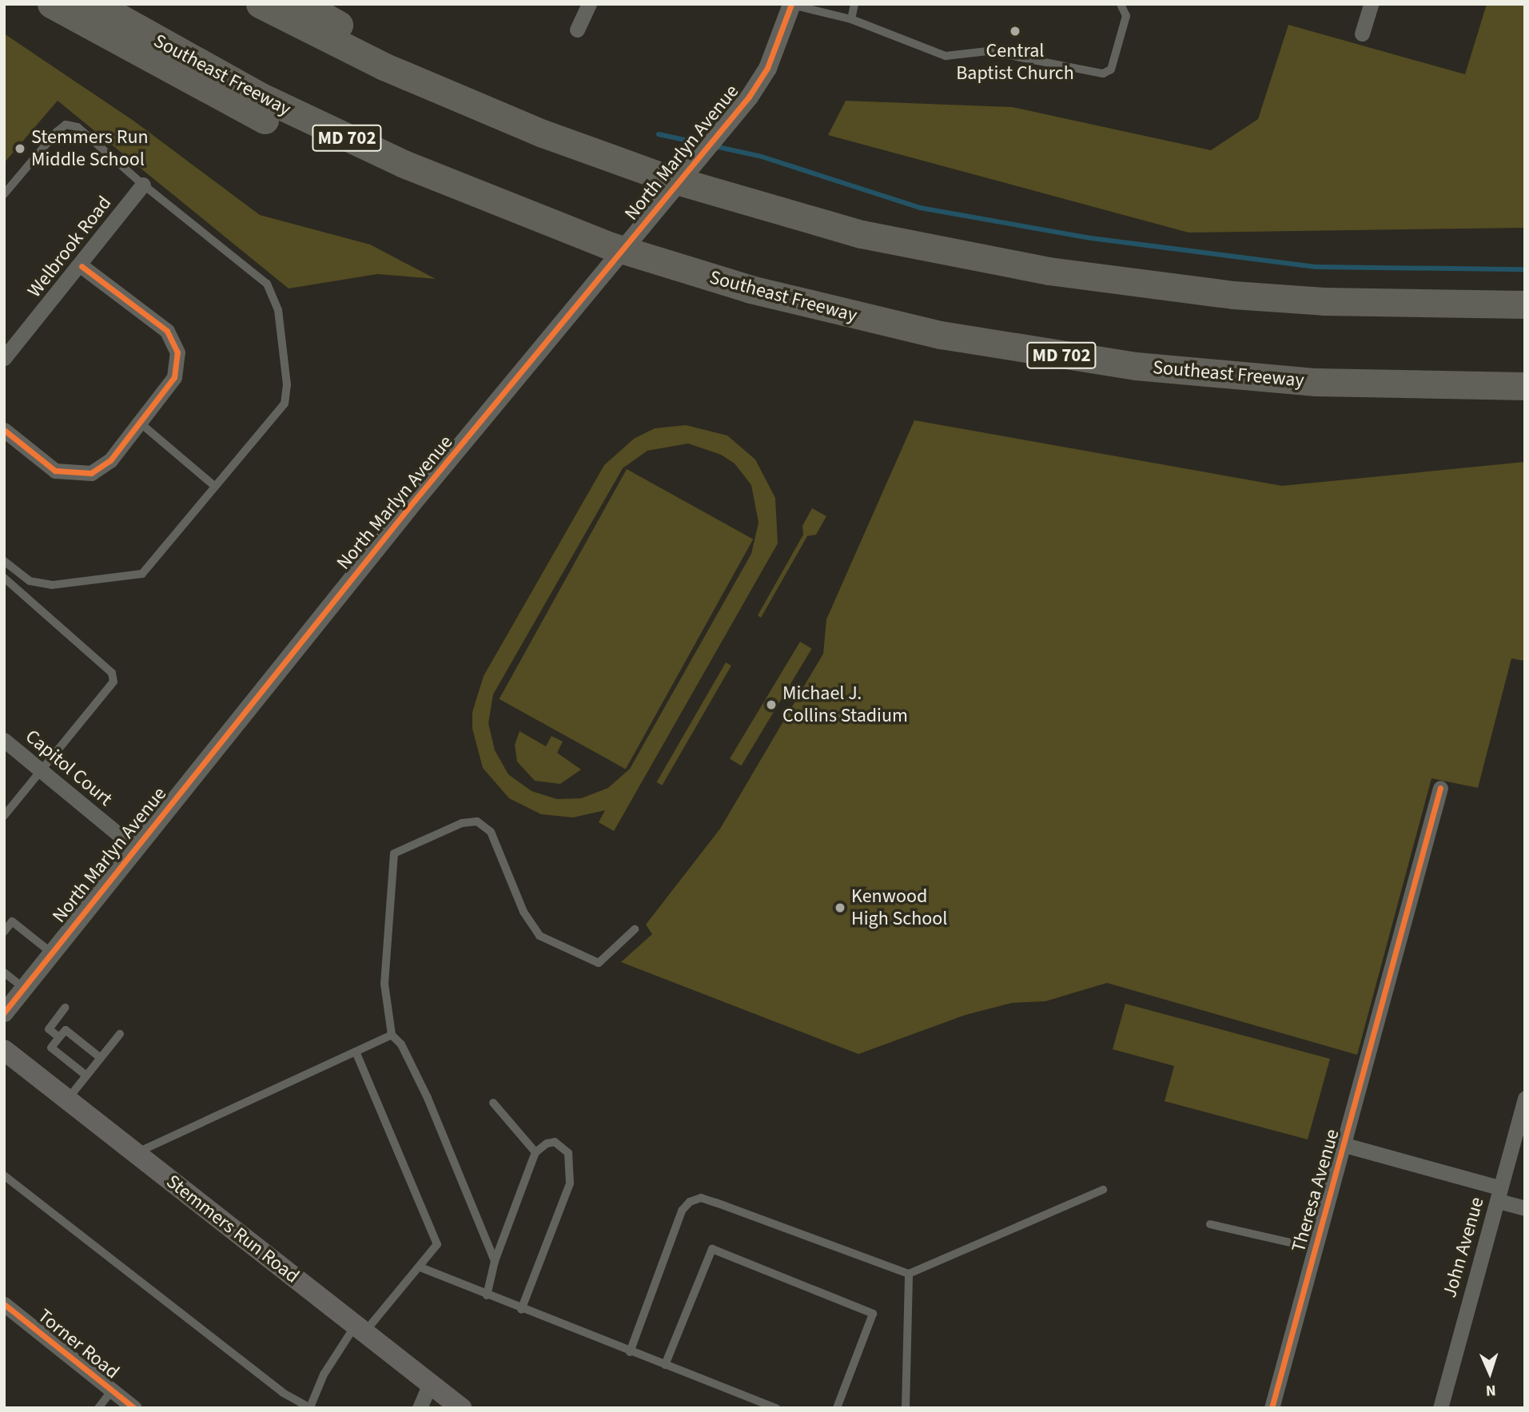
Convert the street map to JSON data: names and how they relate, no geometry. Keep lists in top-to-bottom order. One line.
{"streets":{"highway":["Southeast Freeway","MD 702"],"main road":["Stemmers Run Road"],"street":["North Marlyn Avenue","Welbrook Road","Capitol Court","Theresa Avenue","John Avenue","Torner Road"]},"crossings":[["North Marlyn Avenue","Capitol Court"]],"places":["Central Baptist Church","Stemmers Run Middle School","Michael J. Collins Stadium","Kenwood High School"],"north":"bottom"}
